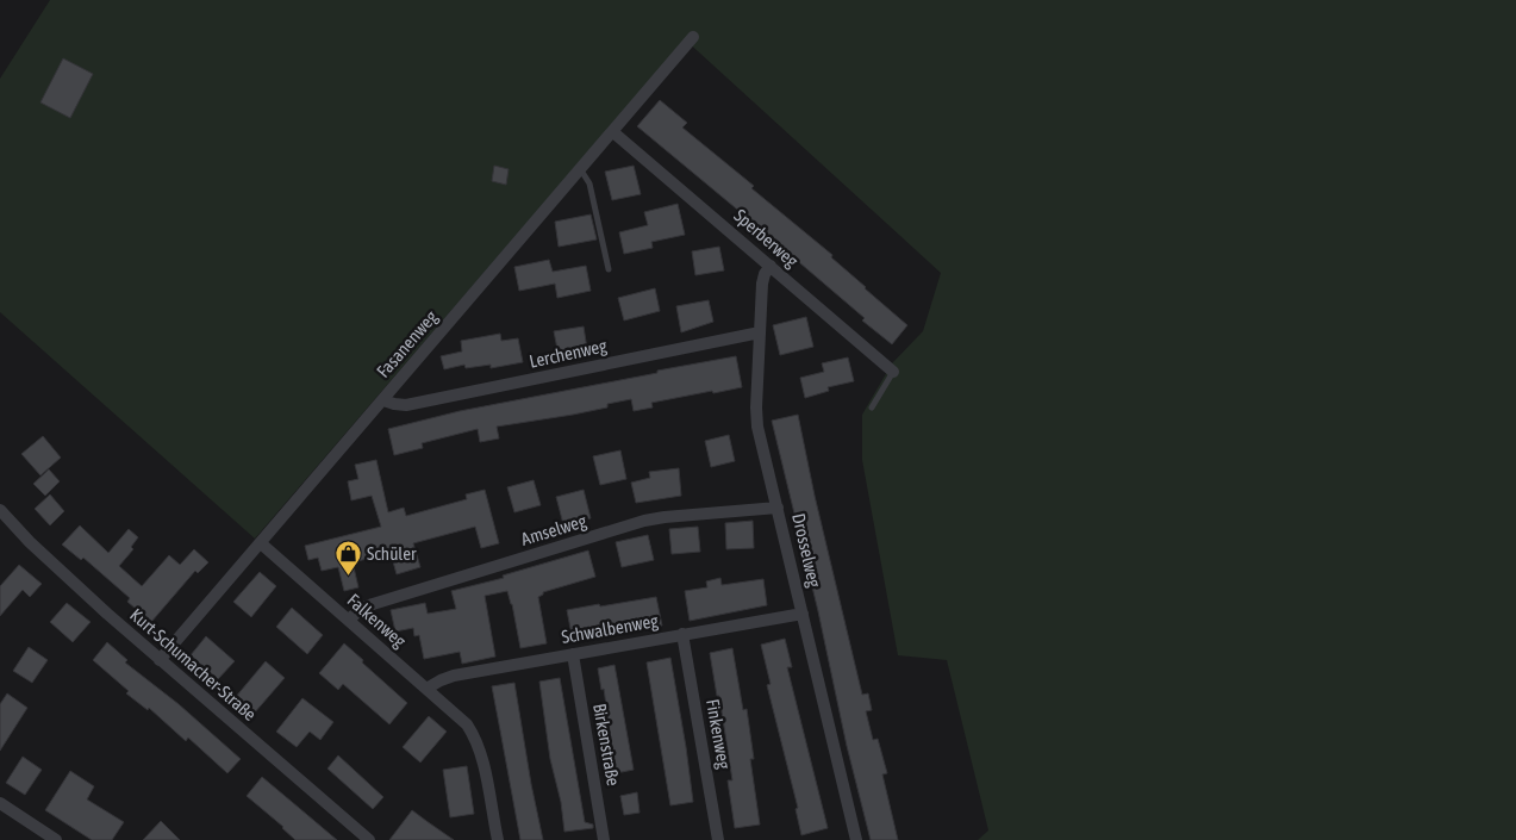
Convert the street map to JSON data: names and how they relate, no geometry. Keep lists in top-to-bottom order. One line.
{"streets":{"street":["Sperberweg","Fasanenweg","Lerchenweg","Amselweg","Drosselweg","Falkenweg","Schwalbenweg","Kurt-Schumacher-Straße","Finkenweg","Birkenstraße"]},"crossings":[["Sperberweg","Fasanenweg"],["Sperberweg","Drosselweg"],["Fasanenweg","Lerchenweg"],["Fasanenweg","Falkenweg"],["Lerchenweg","Drosselweg"],["Amselweg","Drosselweg"],["Amselweg","Falkenweg"],["Drosselweg","Schwalbenweg"],["Falkenweg","Schwalbenweg"],["Schwalbenweg","Finkenweg"],["Schwalbenweg","Birkenstraße"]],"places":{"shop":["Schüler"]}}
